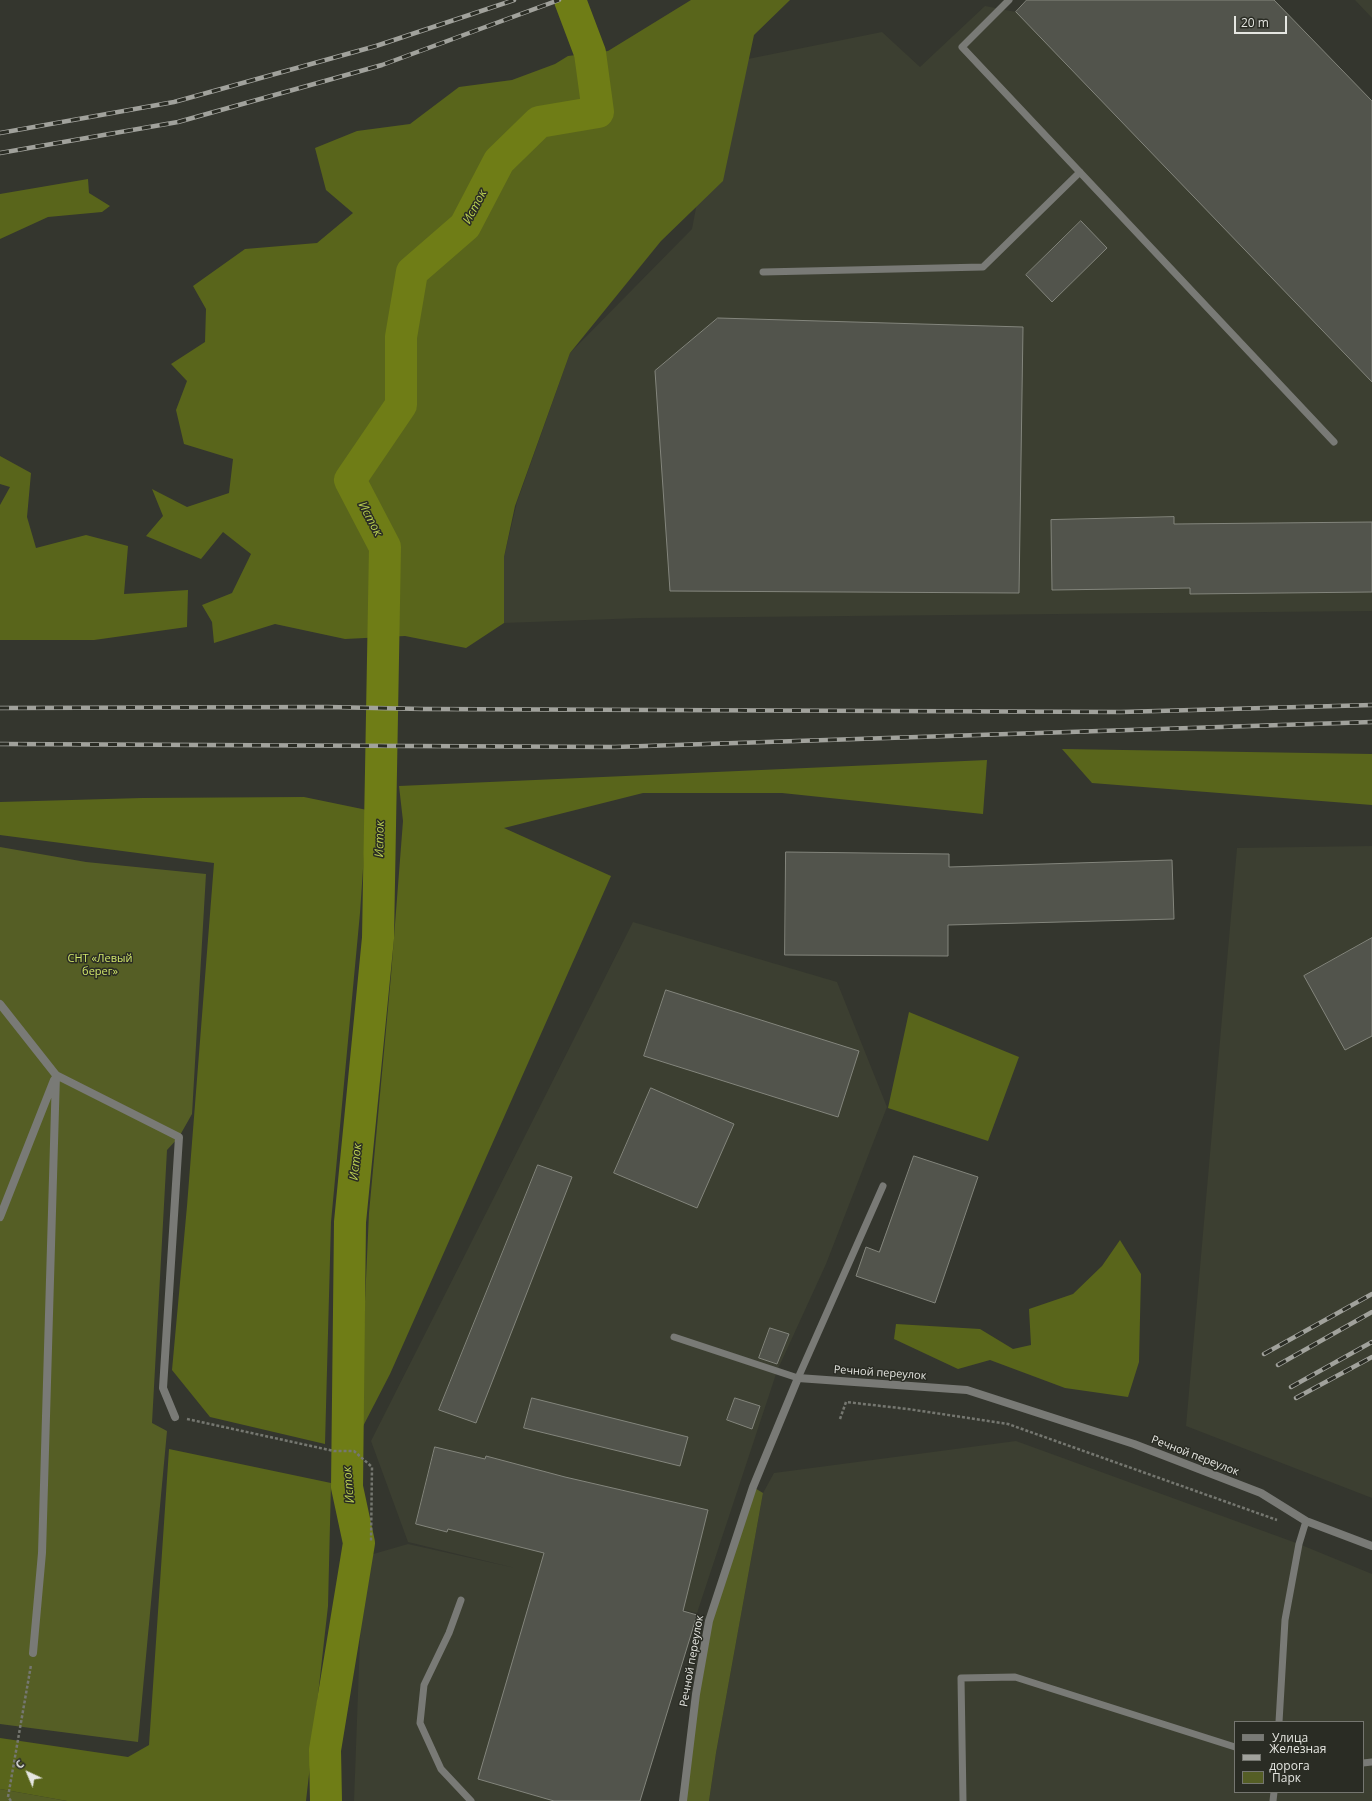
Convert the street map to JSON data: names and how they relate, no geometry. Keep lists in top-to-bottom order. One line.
{"streets":{"street":["Речной переулок"]},"water":["Исток"],"parks":["СНТ «Левый берег»"],"legend":["Улица","Железная дорога","Парк"],"scale_bar":"20 m","north":"top left"}
